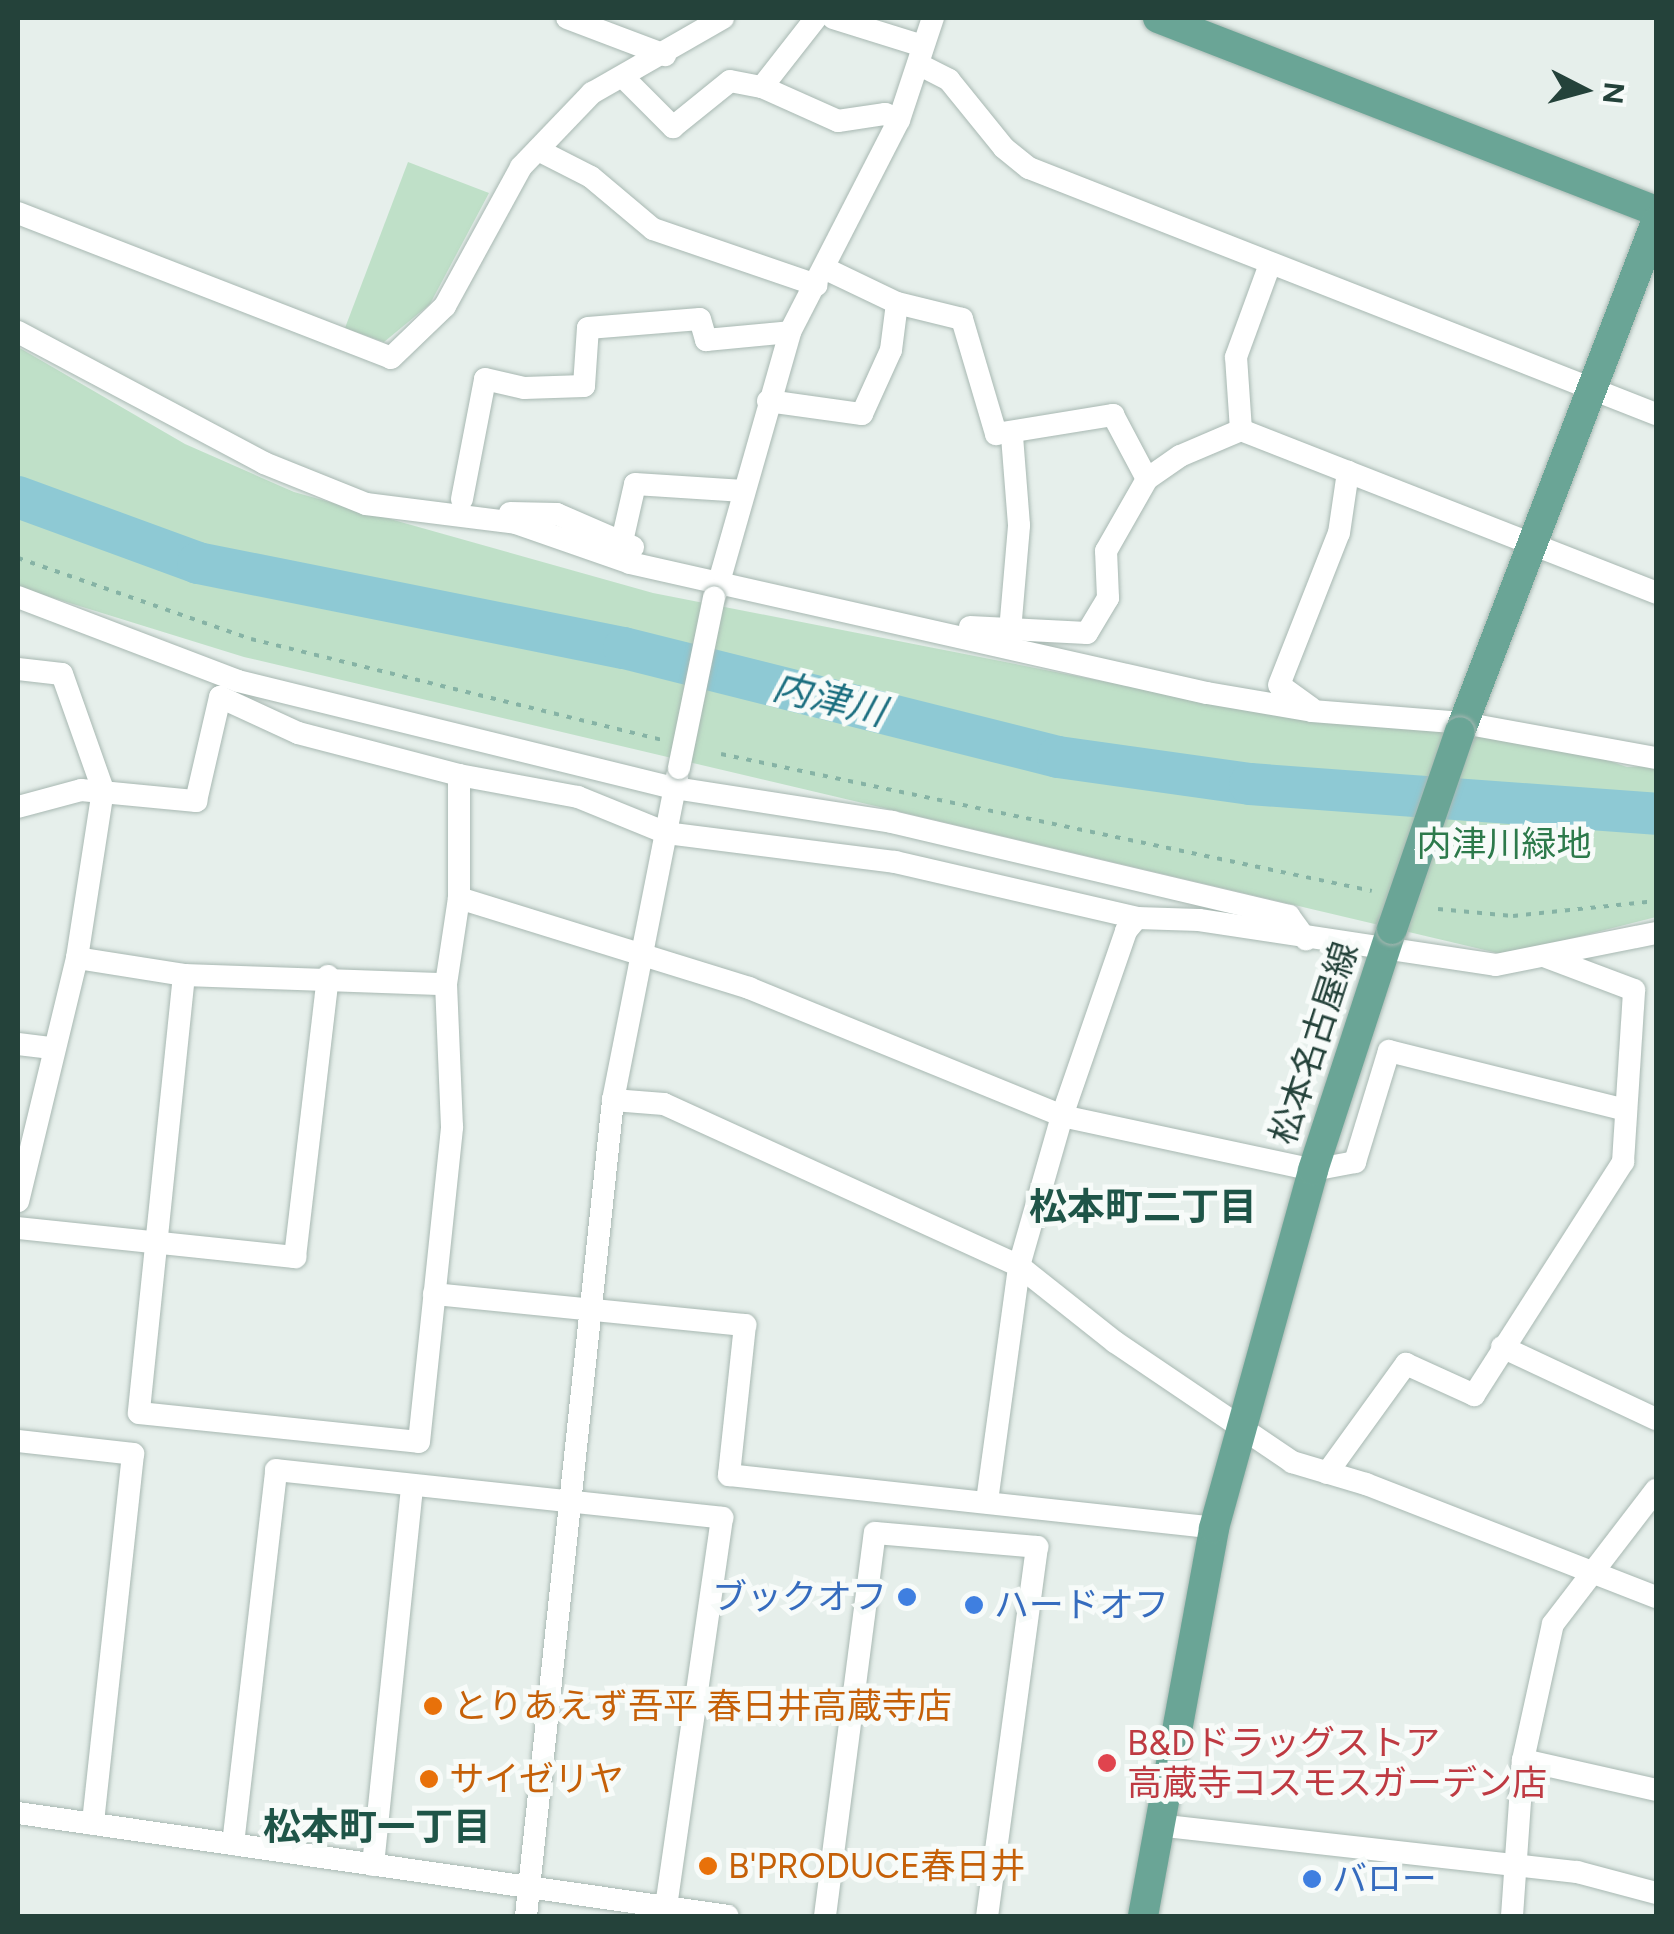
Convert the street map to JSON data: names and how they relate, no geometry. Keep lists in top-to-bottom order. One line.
{"streets":{"main road":["松本名古屋線"]},"districts":["松本町二丁目","松本町一丁目"],"water":["内津川"],"parks":["内津川緑地"],"places":["ブックオフ","ハードオフ","とりあえず吾平 春日井高蔵寺店","B&Dドラッグストア 高蔵寺コスモスガーデン店","サイゼリヤ","B'PRODUCE春日井","バロー"],"north":"right"}
